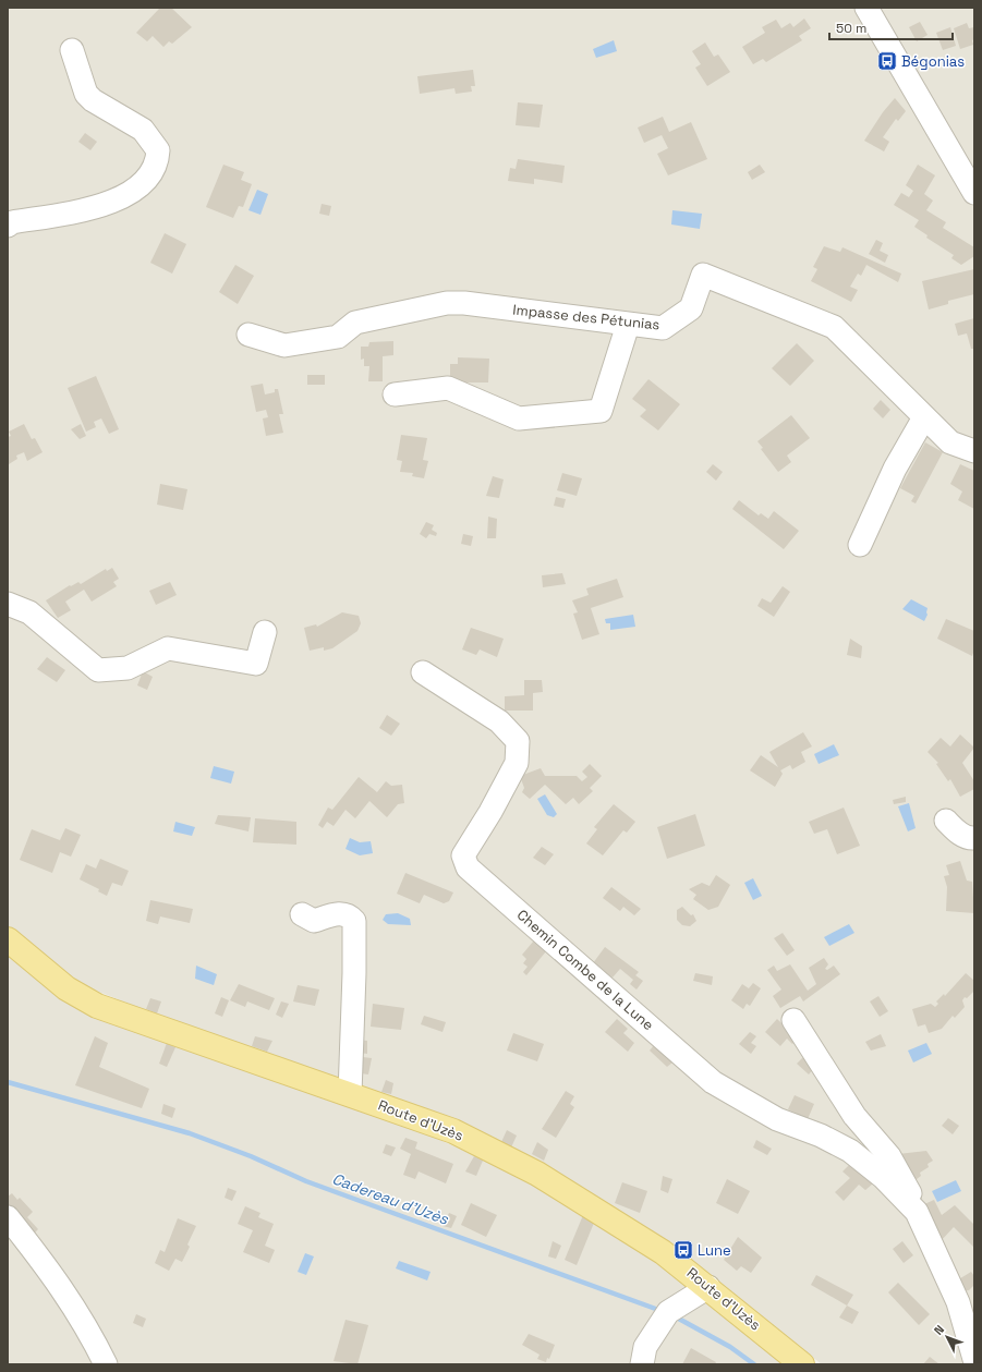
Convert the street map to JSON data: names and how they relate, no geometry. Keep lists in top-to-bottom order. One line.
{"streets":{"main road":["Route d'Uzès"],"street":["Impasse des Pétunias","Chemin Combe de la Lune"]},"water":["Cadereau d'Uzès"],"places":{"bus stop":["Bégonias","Lune"]},"scale_bar":"50 m","north":"top left"}
